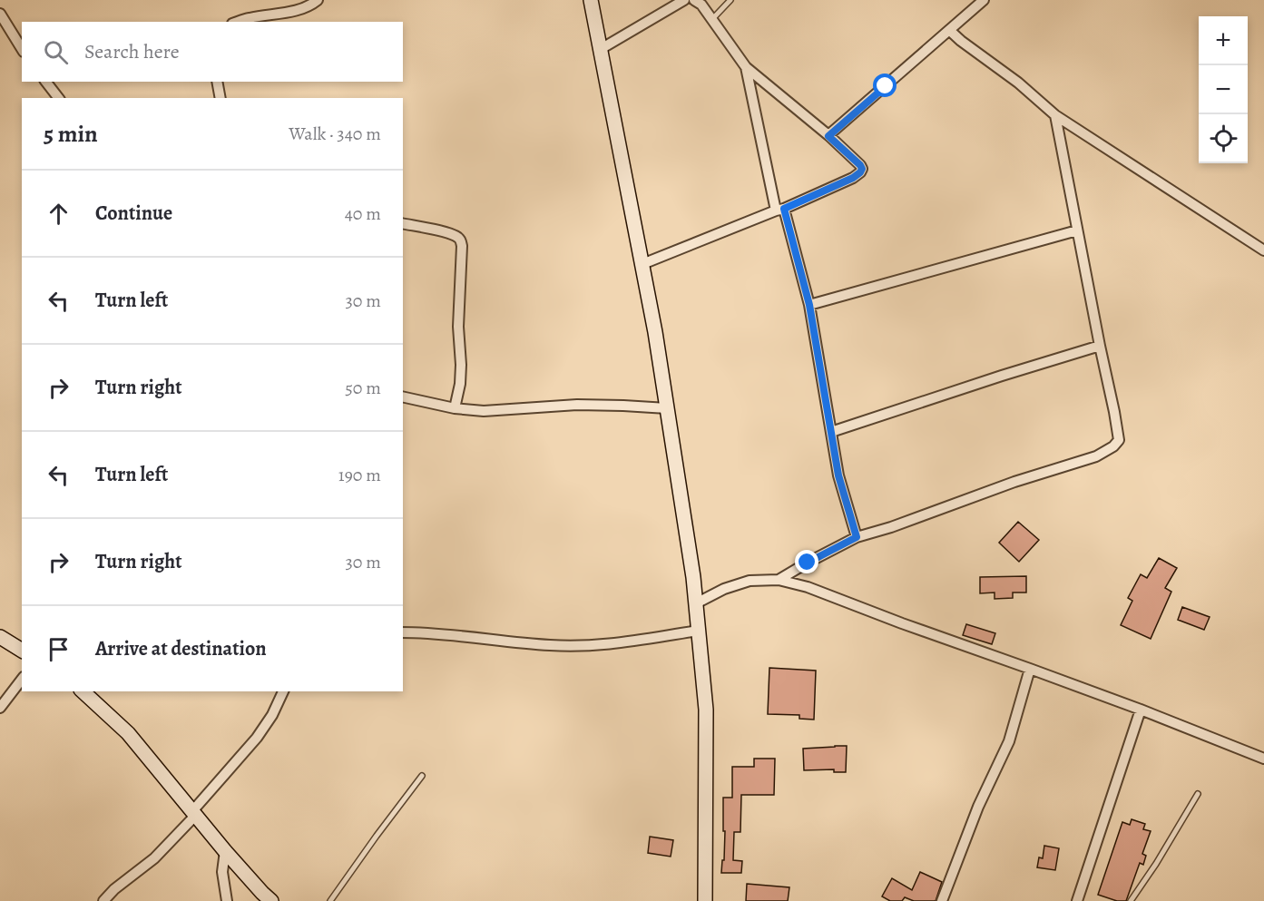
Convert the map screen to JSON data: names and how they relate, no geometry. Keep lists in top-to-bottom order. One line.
{"page":{"map_buttons":["+","−"],"search":"Search here","heading":["5 min","Walk · 340 m"],"list":[["Continue","40 m"],["Turn left","30 m"],["Turn right","50 m"],["Turn left","190 m"],["Turn right","30 m"],"Arrive at destination"]}}
